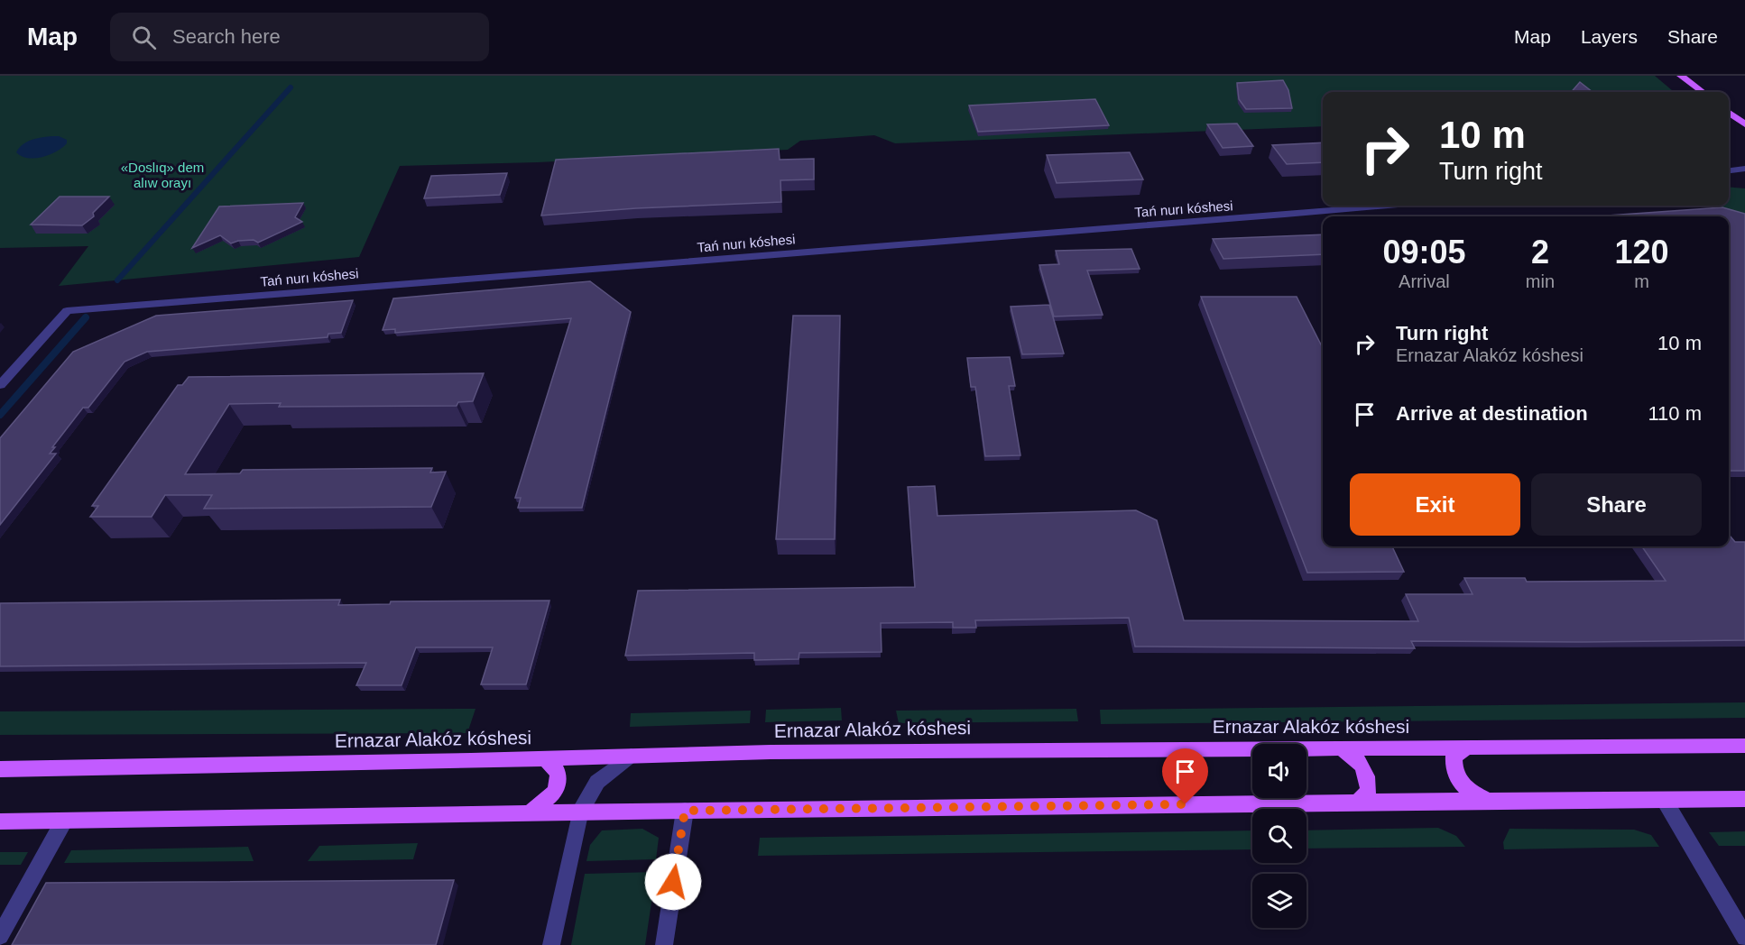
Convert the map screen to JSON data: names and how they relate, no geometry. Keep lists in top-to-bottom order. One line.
{"streets":{"main road":["Ernazar Alakóz kóshesi"],"street":["Tań nurı kóshesi"]},"parks":["«Doslıq» dem alıw orayı"],"page":{"header":"Map","search":"Search here","nav":["Map","Layers","Share"],"turn":["10 m","Turn right"],"eta":["09:05","Arrival","2","min","120","m"],"list":[{"name":"Turn right","note":"Ernazar Alakóz kóshesi","value":"10 m"},{"name":"Arrive at destination","value":"110 m"}],"buttons":["Exit","Share"]}}
